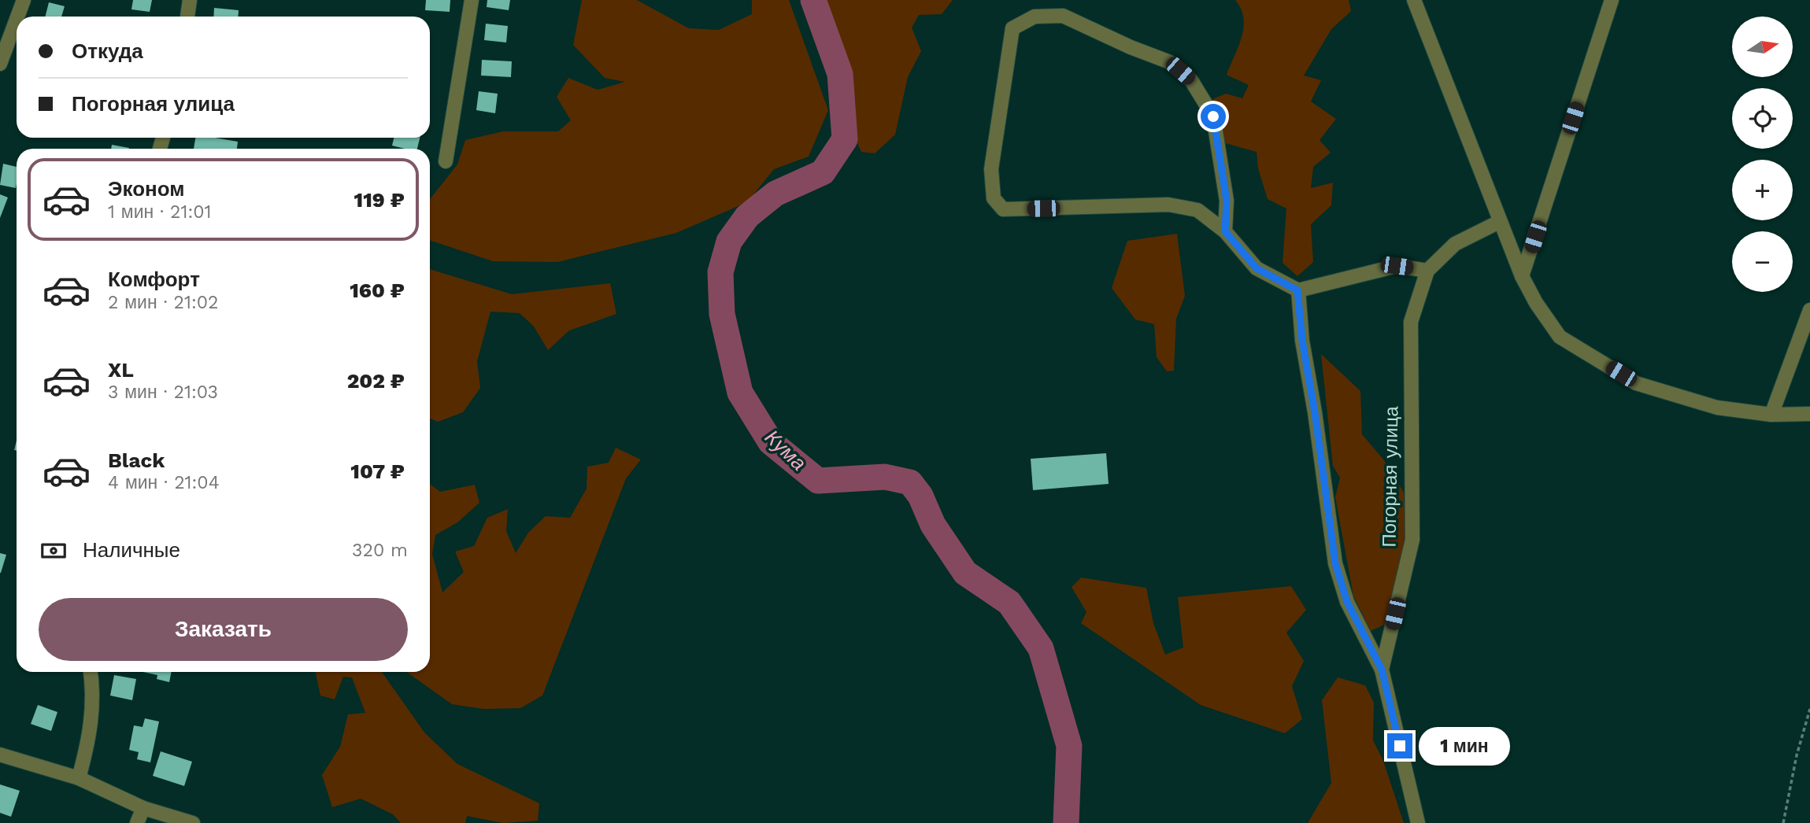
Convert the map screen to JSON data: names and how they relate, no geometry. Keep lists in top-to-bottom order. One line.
{"streets":{"street":["Погорная улица"]},"water":["Кума"],"north":"right","page":{"map_buttons":["+","−"],"banner":["Откуда","Погорная улица"],"list":[{"name":"Эконом","note":"1 мин · 21:01","value":"119 ₽"},{"name":"Комфорт","note":"2 мин · 21:02","value":"160 ₽"},{"name":"XL","note":"3 мин · 21:03","value":"202 ₽"},{"name":"Black","note":"4 мин · 21:04","value":"107 ₽"}],"pay":["Наличные","320 m"],"buttons":"Заказать","bubble":"1 мин"}}
